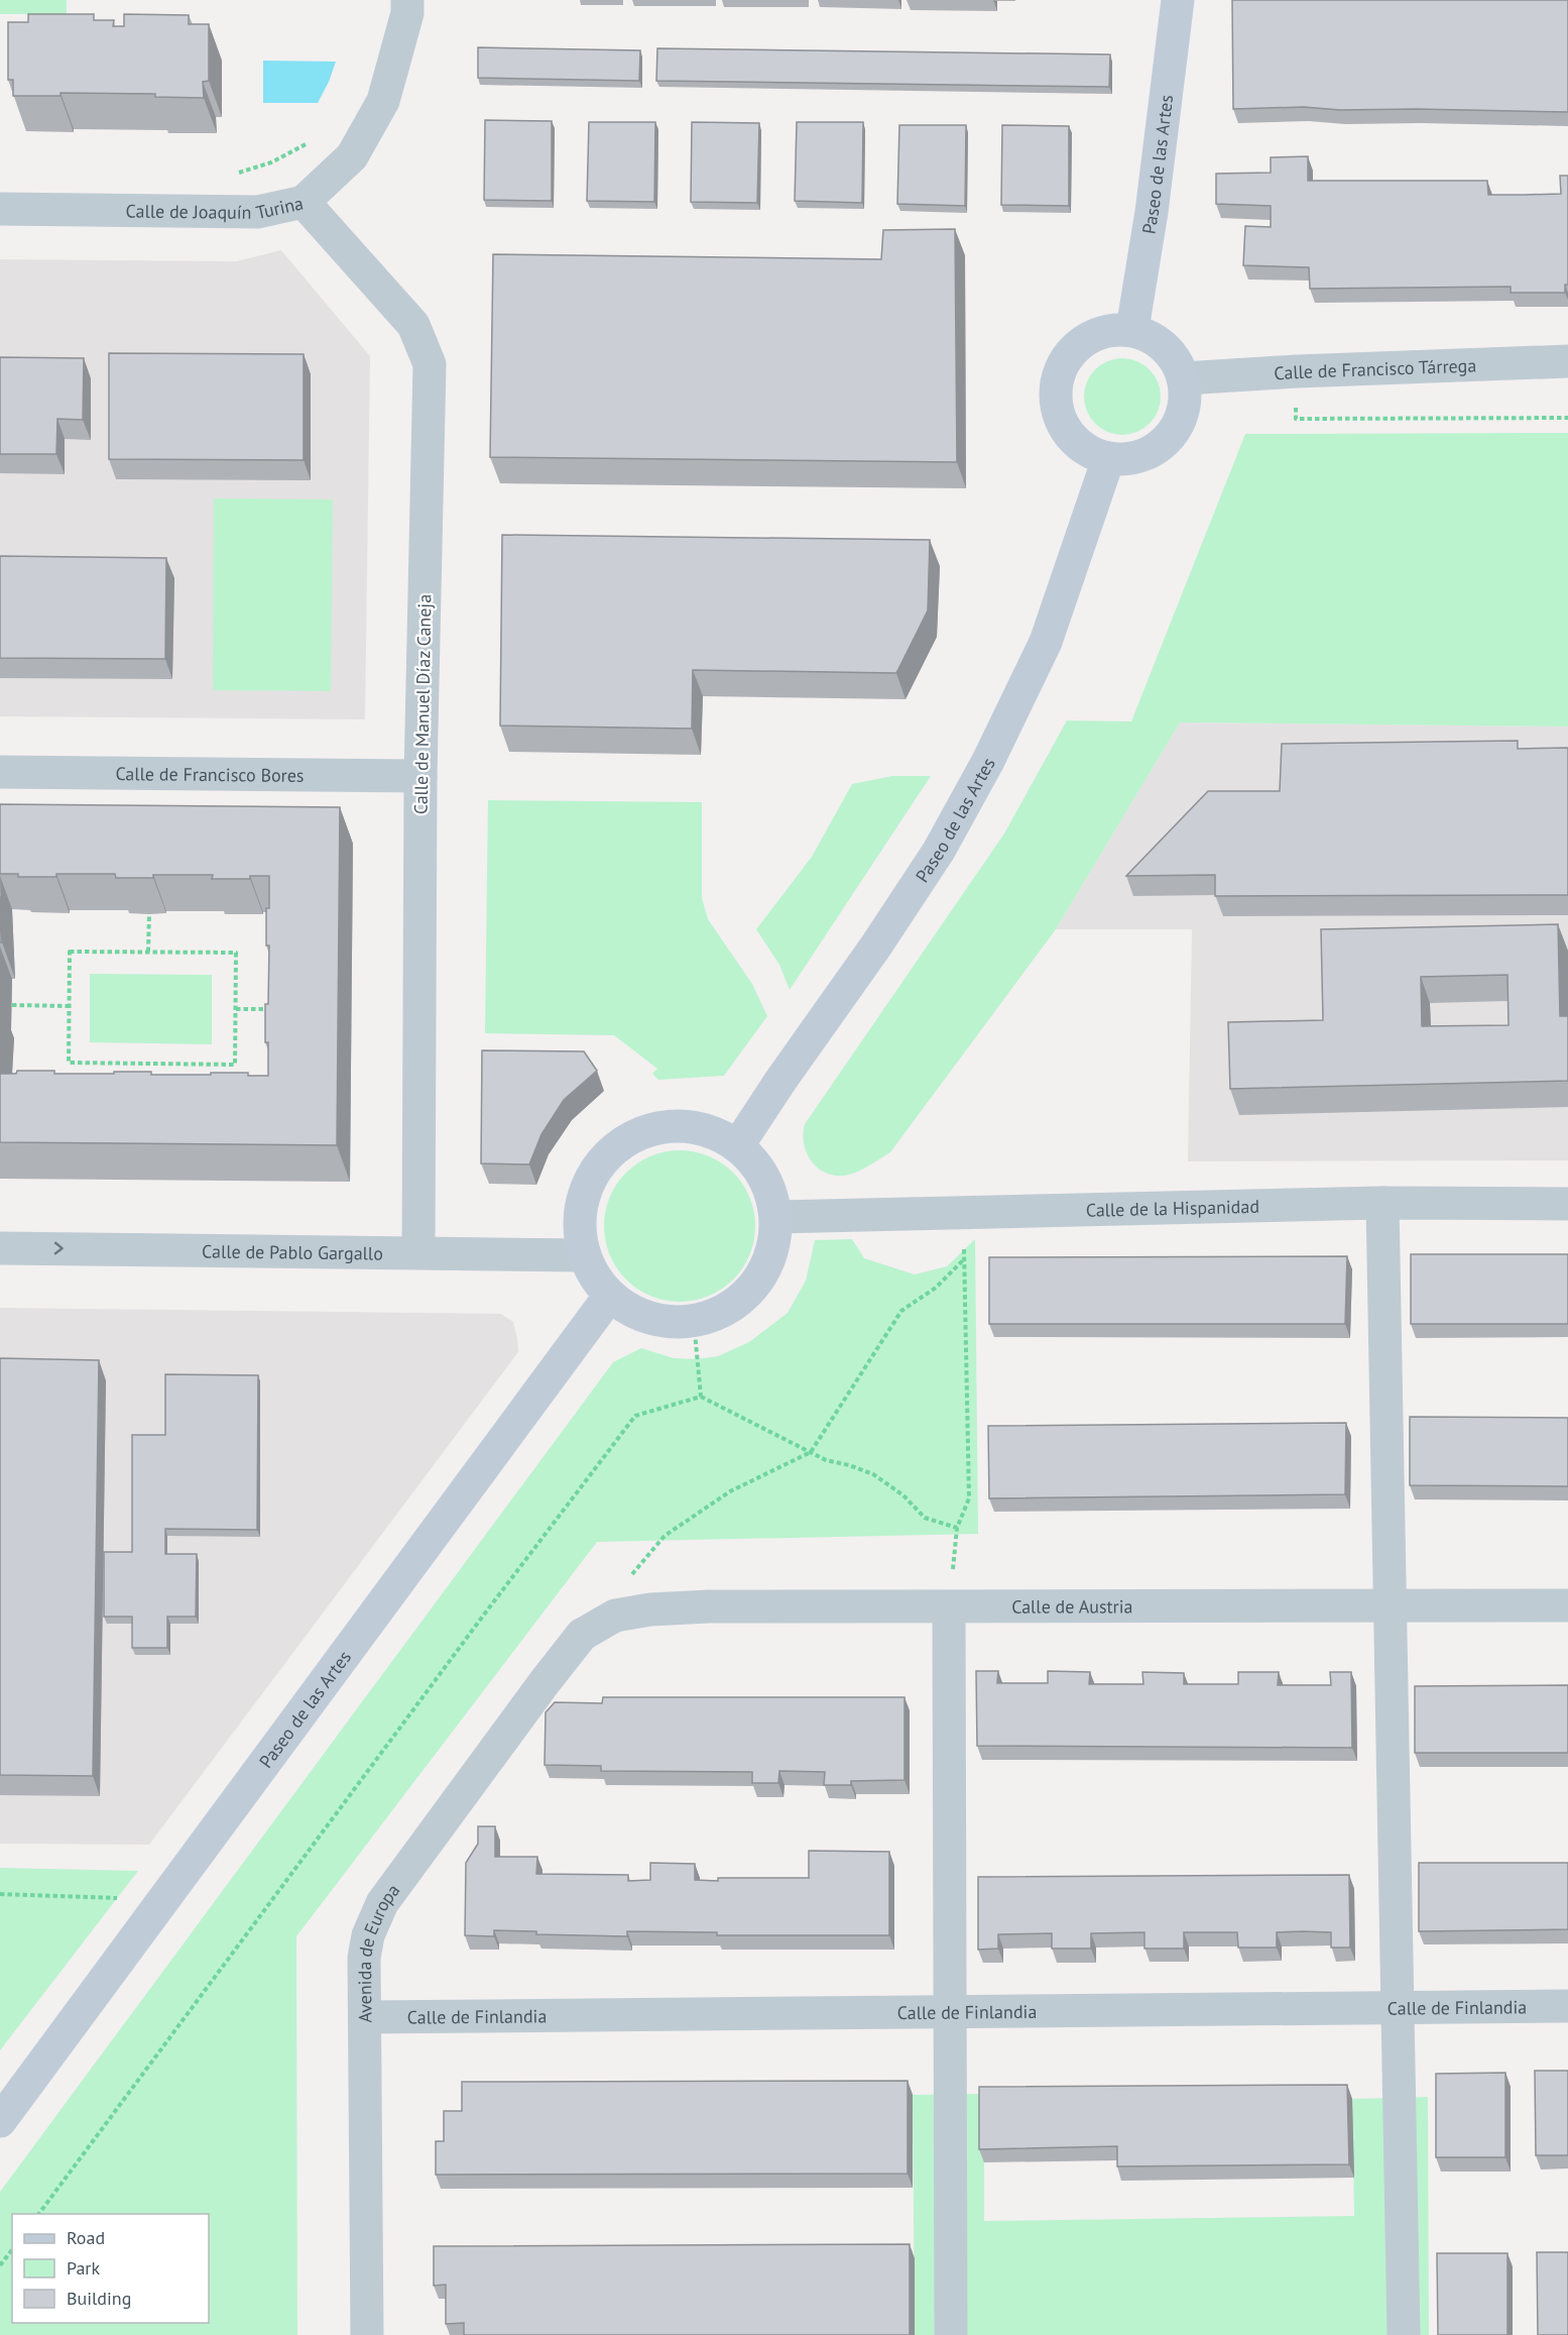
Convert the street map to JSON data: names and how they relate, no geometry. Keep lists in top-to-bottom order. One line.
{"streets":{"main road":["Paseo de las Artes"],"street":["Calle de Joaquín Turina","Calle de Francisco Tárrega","Calle de Manuel Díaz Caneja","Calle de Francisco Bores","Calle de la Hispanidad","Calle de Pablo Gargallo","Calle de Austria","Avenida de Europa","Calle de Finlandia"]},"crossings":[["Paseo de las Artes","Calle de Francisco Tárrega"],["Paseo de las Artes","Calle de la Hispanidad"],["Paseo de las Artes","Calle de Pablo Gargallo"],["Calle de Joaquín Turina","Calle de Manuel Díaz Caneja"],["Calle de Manuel Díaz Caneja","Calle de Francisco Bores"],["Calle de Manuel Díaz Caneja","Calle de Pablo Gargallo"],["Calle de la Hispanidad","Calle de Pablo Gargallo"],["Calle de Austria","Avenida de Europa"],["Avenida de Europa","Calle de Finlandia"]],"one_way":["Calle de Pablo Gargallo"],"legend":["Road","Park","Building"]}
